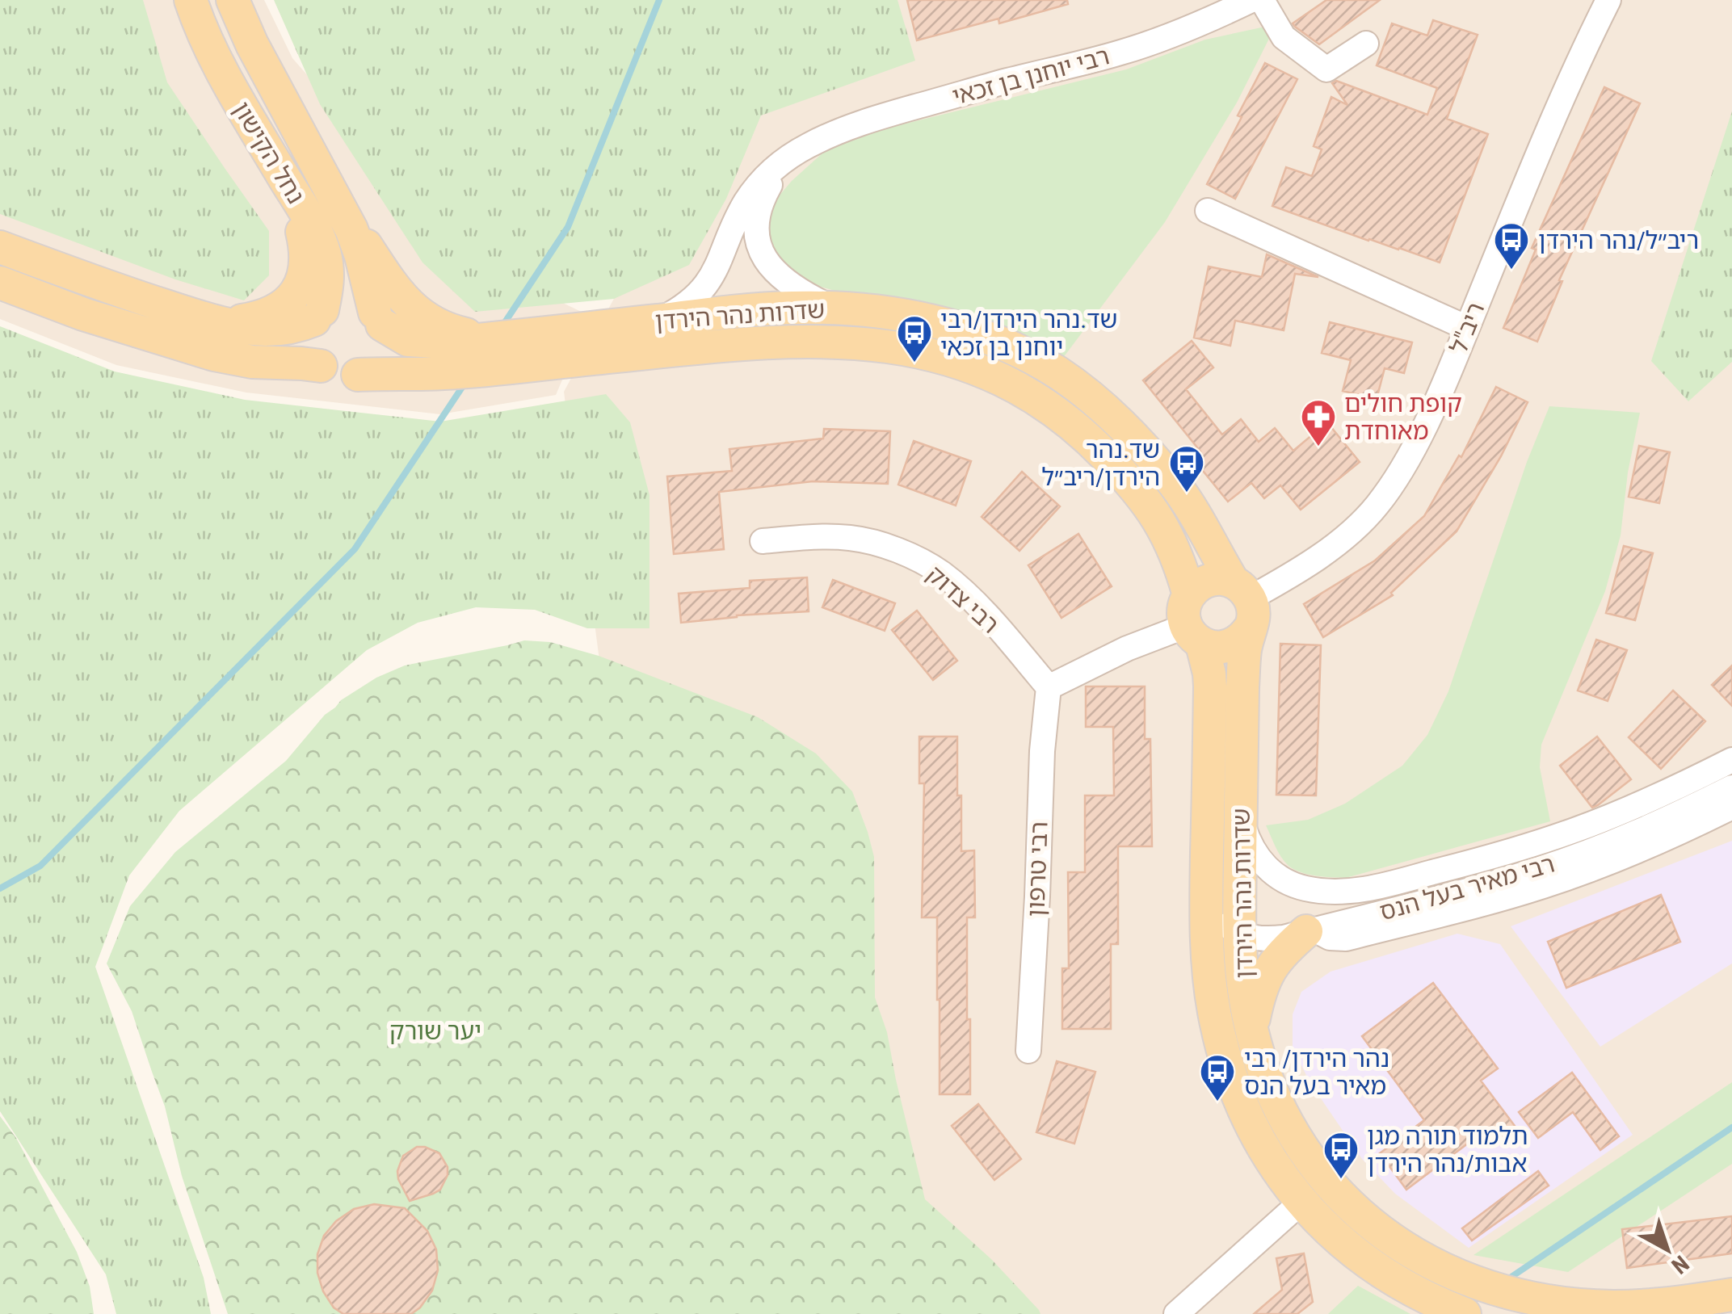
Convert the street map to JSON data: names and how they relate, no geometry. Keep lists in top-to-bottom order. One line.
{"streets":{"main road":["נחל הקישון","שדרות נהר הירדן"],"street":["רבי יוחנן בן זכאי","ריב\"ל","רבי צדוק","רבי טרפון","רבי מאיר בעל הנס"]},"crossings":[["רבי יוחנן בן זכאי","שדרות נהר הירדן"],["נחל הקישון","שדרות נהר הירדן"],["שדרות נהר הירדן","ריב\"ל"],["שדרות נהר הירדן","רבי מאיר בעל הנס"],["רבי צדוק","רבי טרפון"]],"parks":["יער שורק"],"places":{"bus stop":["ריב״ל/נהר הירדן","שד.נהר הירדן/רבי יוחנן בן זכאי","שד.נהר הירדן/ריב״ל","נהר הירדן/ רבי מאיר בעל הנס","תלמוד תורה מגן אבות/נהר הירדן"],"pharmacy":["קופת חולים מאוחדת"]},"north":"bottom right"}
